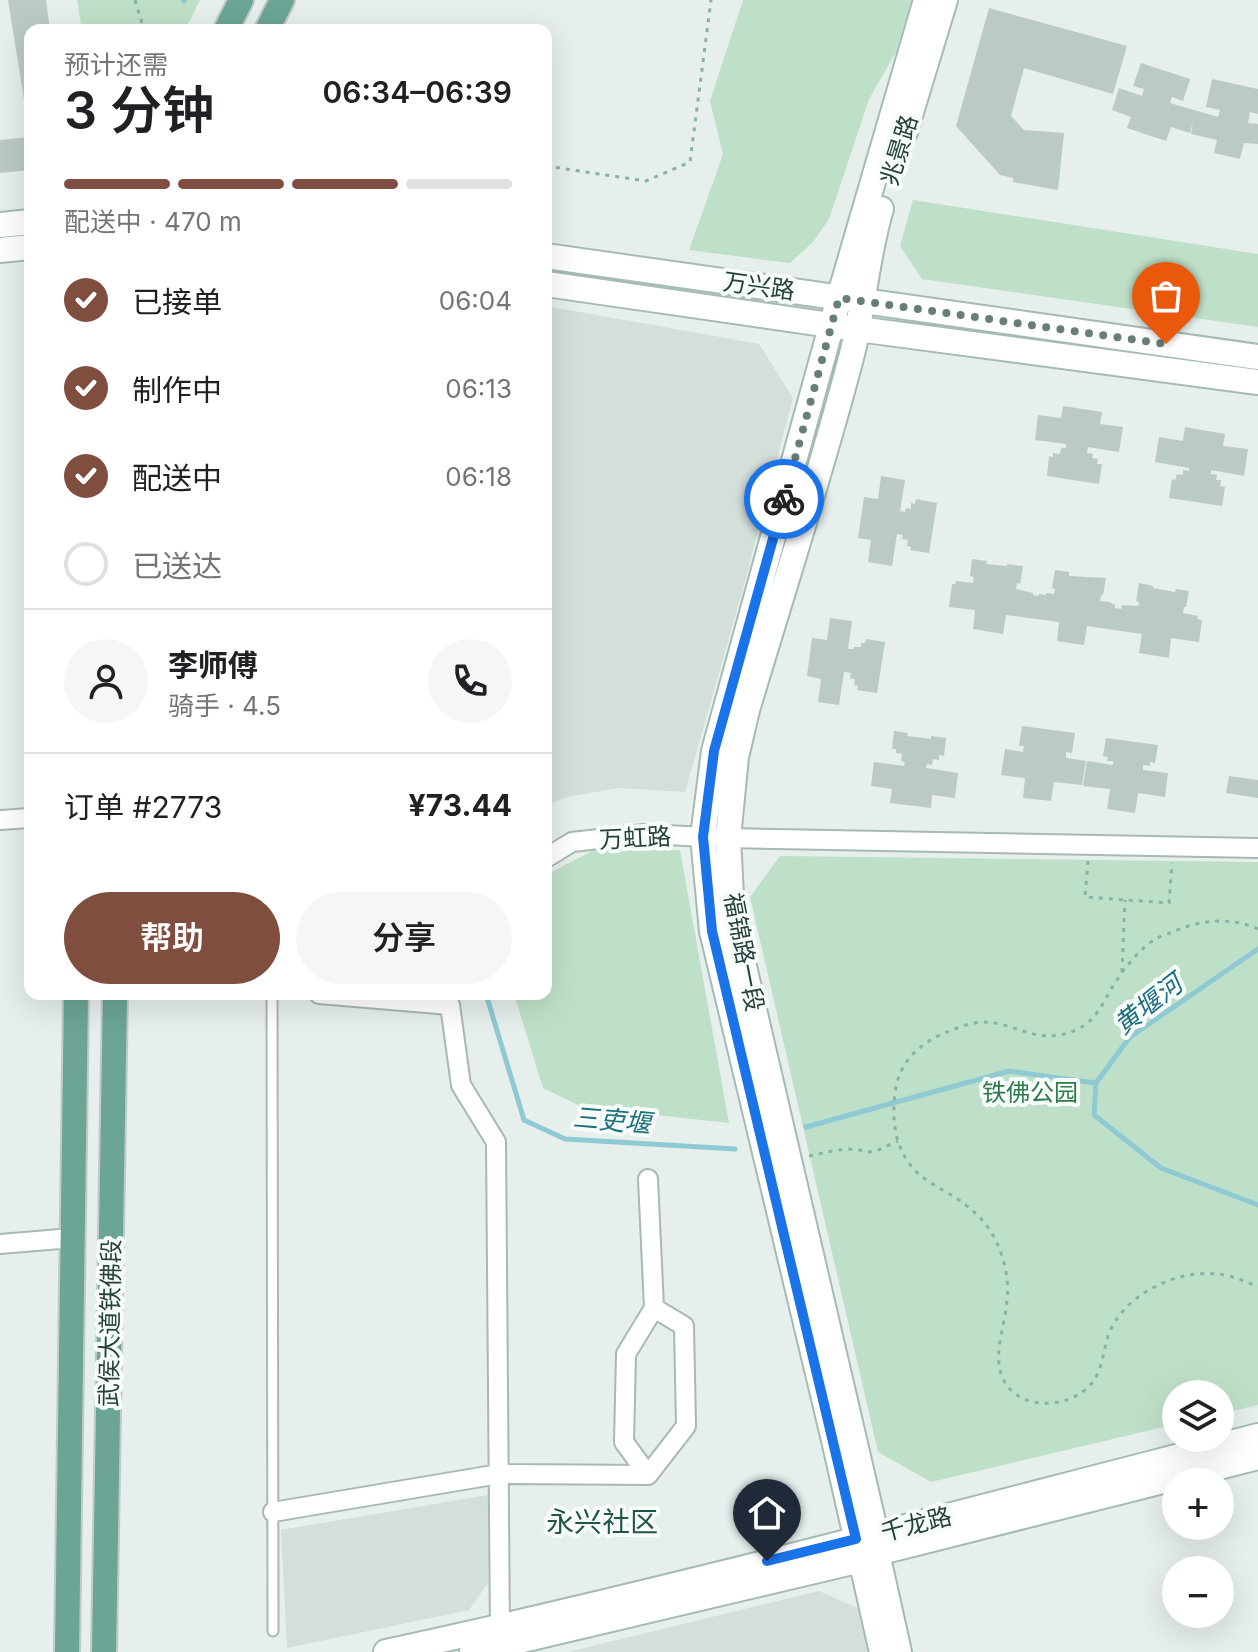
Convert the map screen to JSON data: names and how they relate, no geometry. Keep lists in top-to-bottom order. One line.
{"streets":{"main road":["武侯大道铁佛段"],"street":["兆景路","万兴路","万虹路","福锦路一段","千龙路"]},"crossings":[["兆景路","万兴路"],["兆景路","福锦路一段"],["万兴路","福锦路一段"],["万虹路","福锦路一段"],["福锦路一段","千龙路"]],"districts":["永兴社区"],"water":["黄堰河","三吏堰"],"parks":["铁佛公园"],"page":{"heading":["3 分钟","预计还需","06:34–06:39"],"panel":["李师傅","骑手 · 4.5","订单 #2773","¥73.44"],"bar":"配送中 · 470 m","list":[["已接单","06:04"],["制作中","06:13"],["配送中","06:18"],"已送达"],"buttons":["帮助","分享"],"map_buttons":["+","−"]}}
